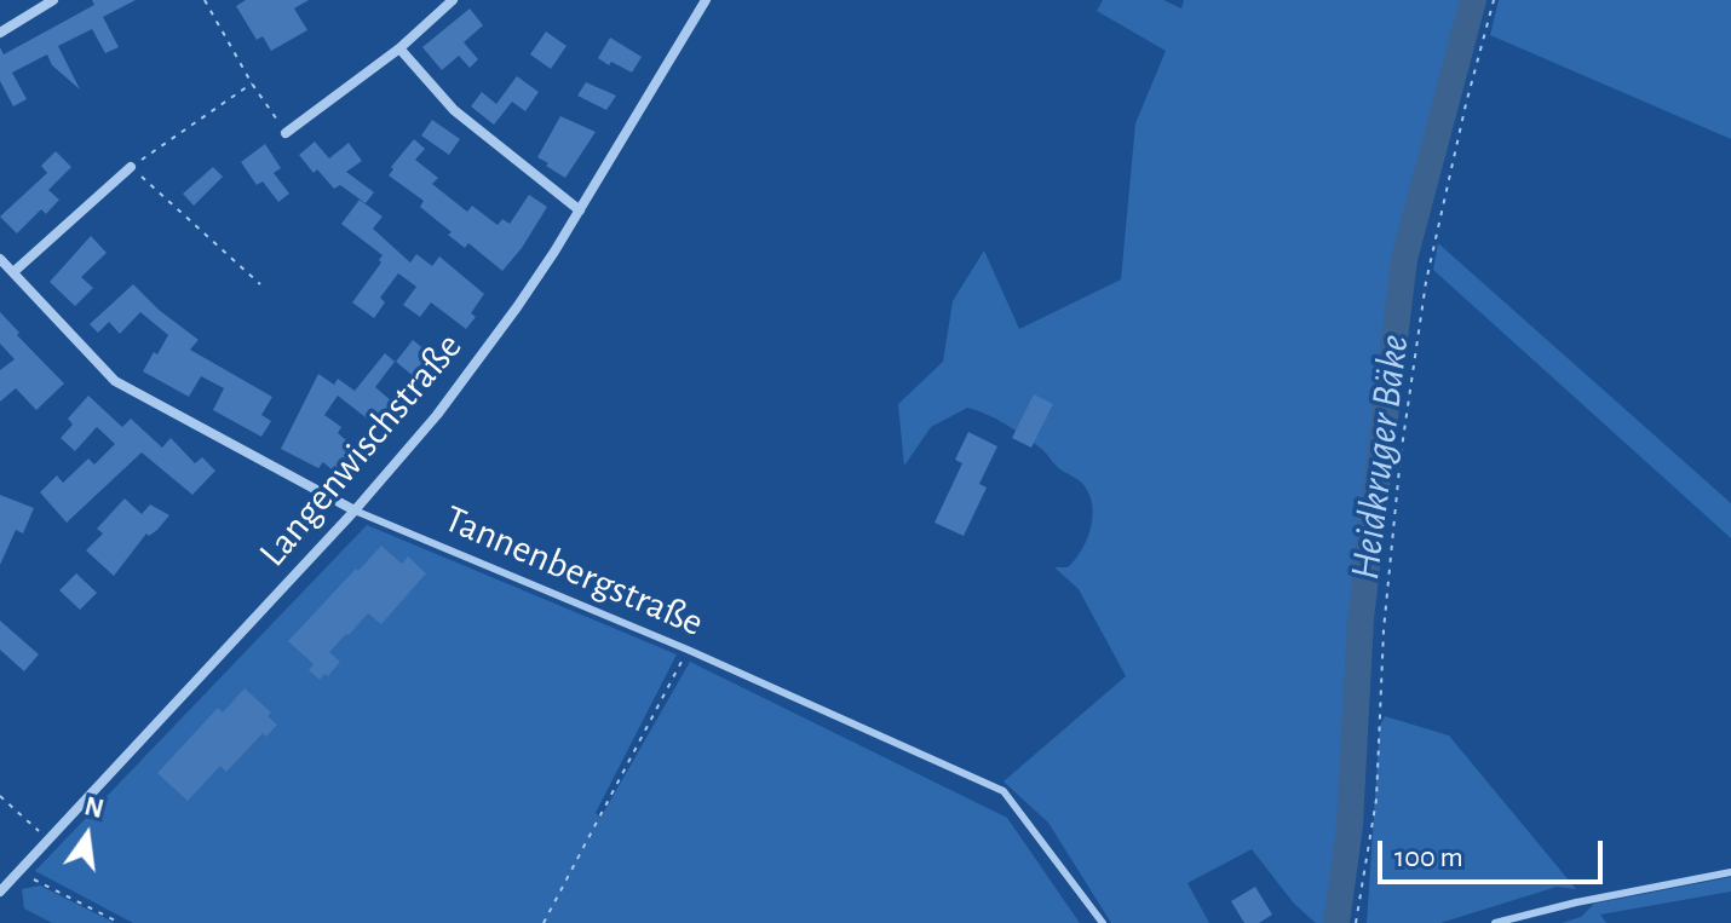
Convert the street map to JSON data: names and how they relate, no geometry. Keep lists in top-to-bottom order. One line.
{"streets":{"street":["Langenwischstraße","Tannenbergstraße"]},"crossings":[["Langenwischstraße","Tannenbergstraße"]],"water":["Heidkruger Bäke"],"scale_bar":"100 m","north":"top"}
